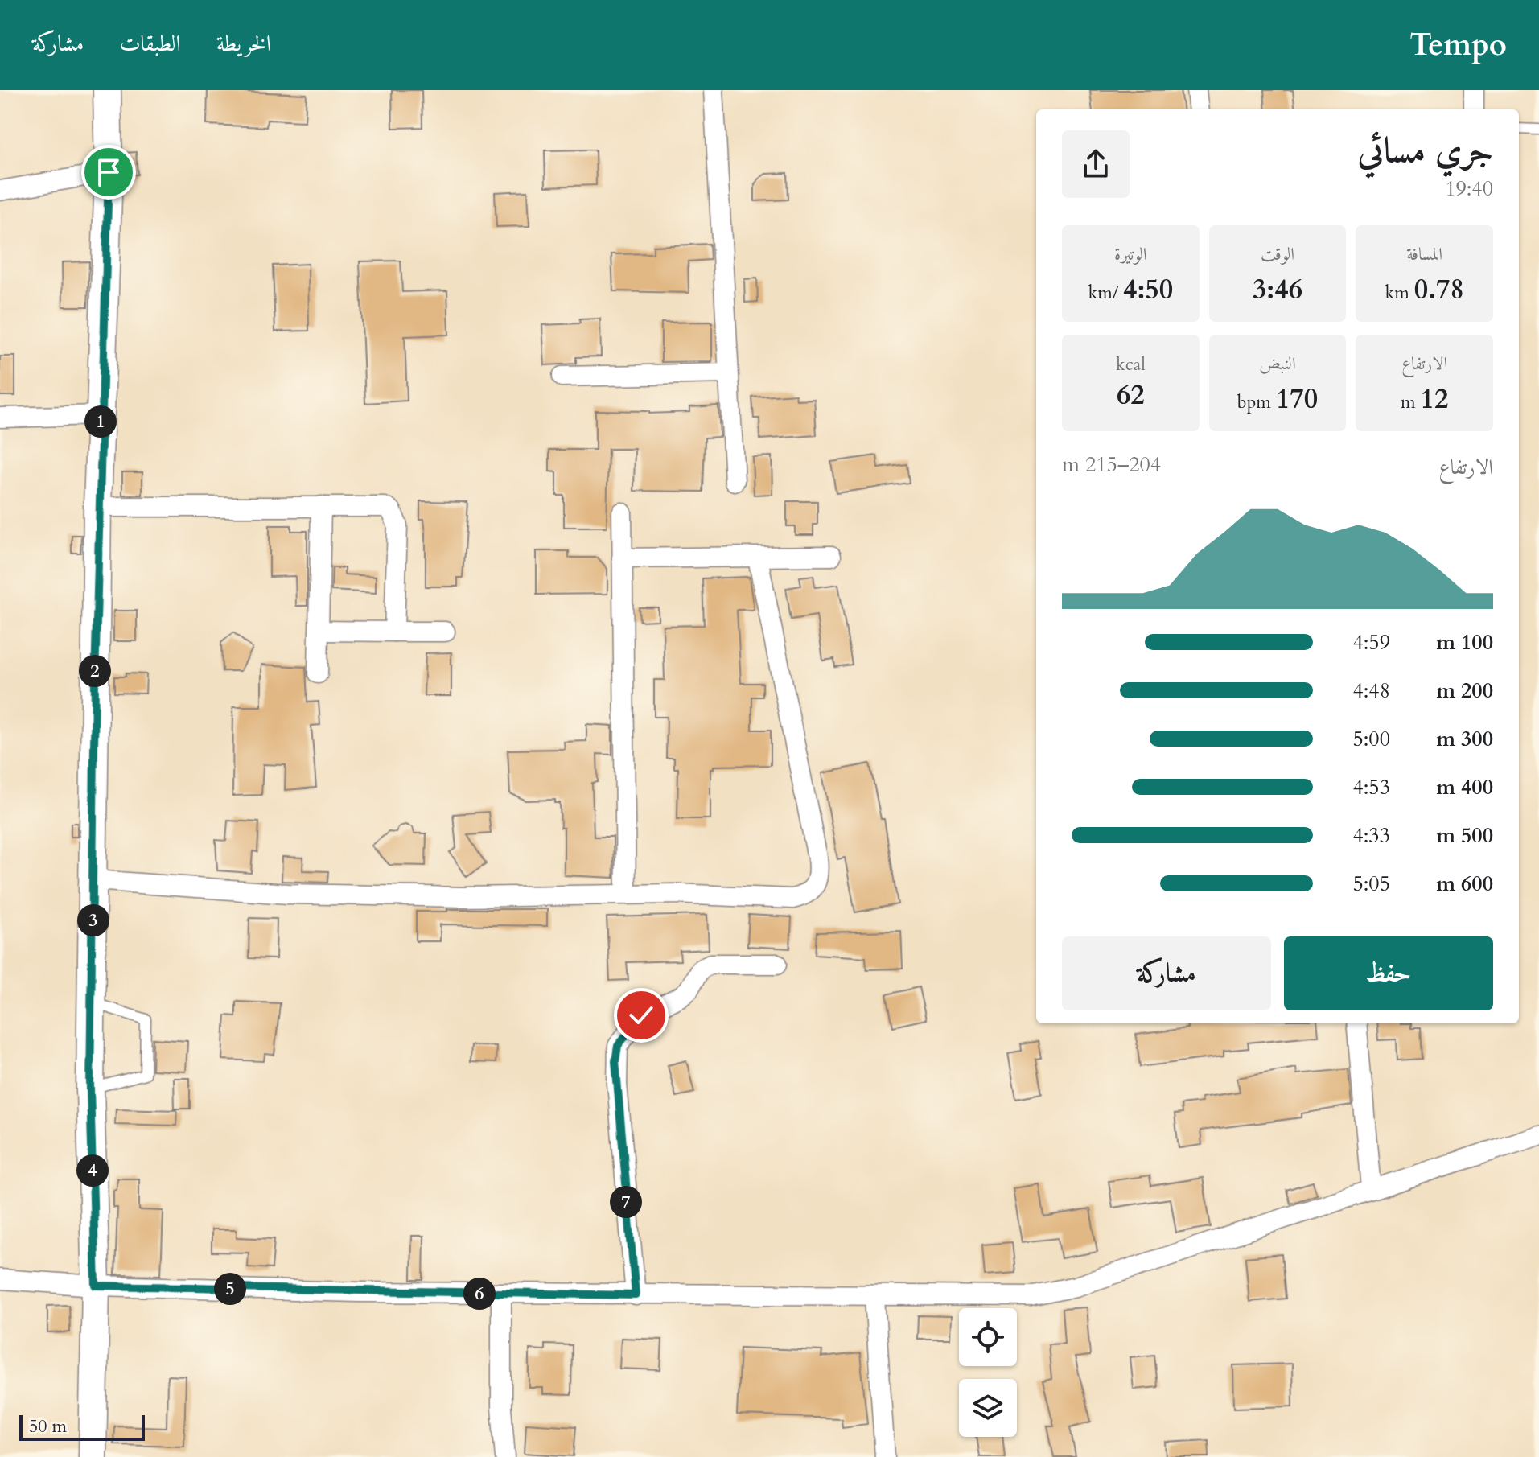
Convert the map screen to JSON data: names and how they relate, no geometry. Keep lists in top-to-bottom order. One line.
{"scale_bar":"50 m","page":{"header":"Tempo","nav":["الخريطة","الطبقات","مشاركة"],"heading":["جري مسائي","19:40"],"stats":[["المسافة","0.78 km"],["الوقت","3:46"],["الوتيرة","4:50 /km"],["الارتفاع","12 m"],["النبض","170 bpm"],["kcal","62"]],"pins":["1","2","3","4","7","5","6"],"chart":["الارتفاع","204–215 m"],"list":[{"name":"100 m","note":"4:59"},{"name":"200 m","note":"4:48"},{"name":"300 m","note":"5:00"},{"name":"400 m","note":"4:53"},{"name":"500 m","note":"4:33"},{"name":"600 m","note":"5:05"}],"buttons":["حفظ","مشاركة"],"scale":"50 m"}}
